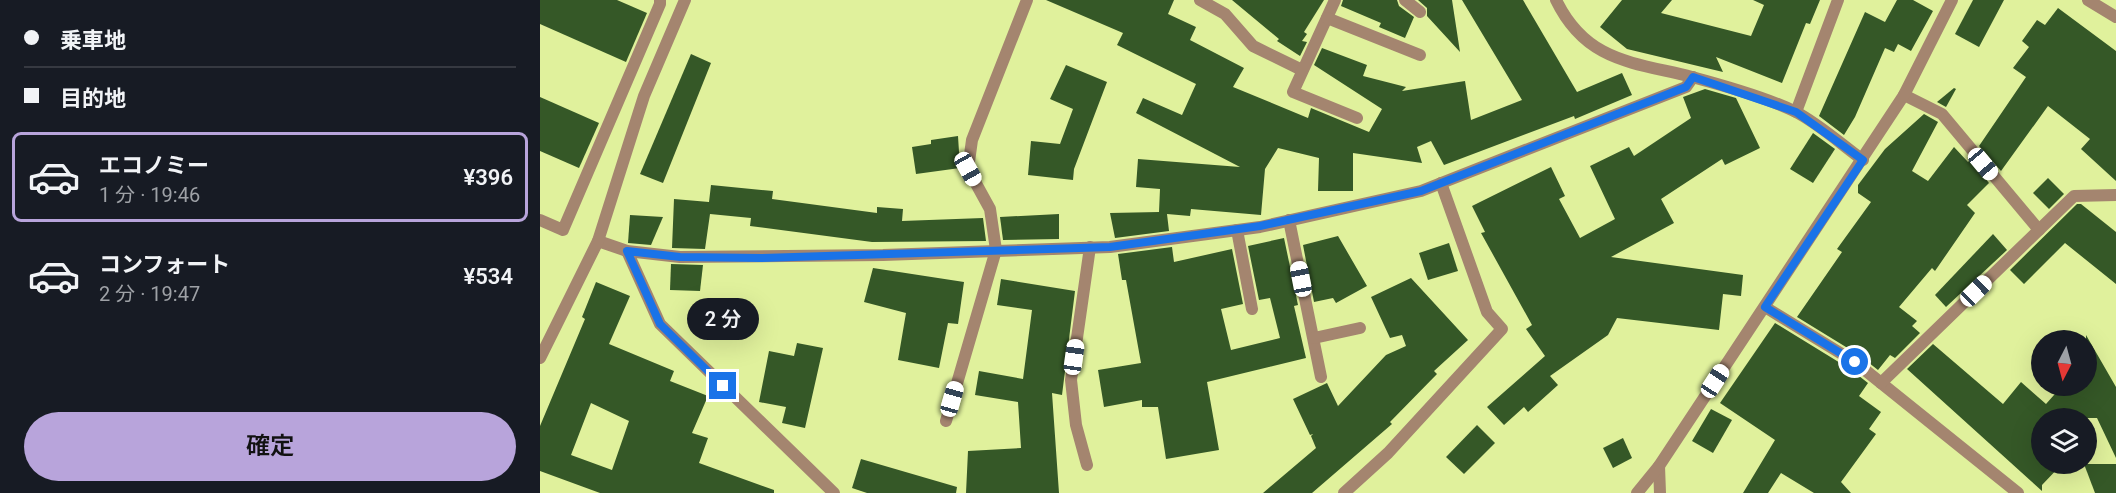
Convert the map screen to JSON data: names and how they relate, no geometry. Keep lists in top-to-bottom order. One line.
{"north":"bottom","page":{"banner":["乗車地","目的地"],"list":[{"name":"エコノミー","note":"1 分 · 19:46","value":"¥396"},{"name":"コンフォート","note":"2 分 · 19:47","value":"¥534"}],"bubble":"2 分","buttons":"確定"}}
